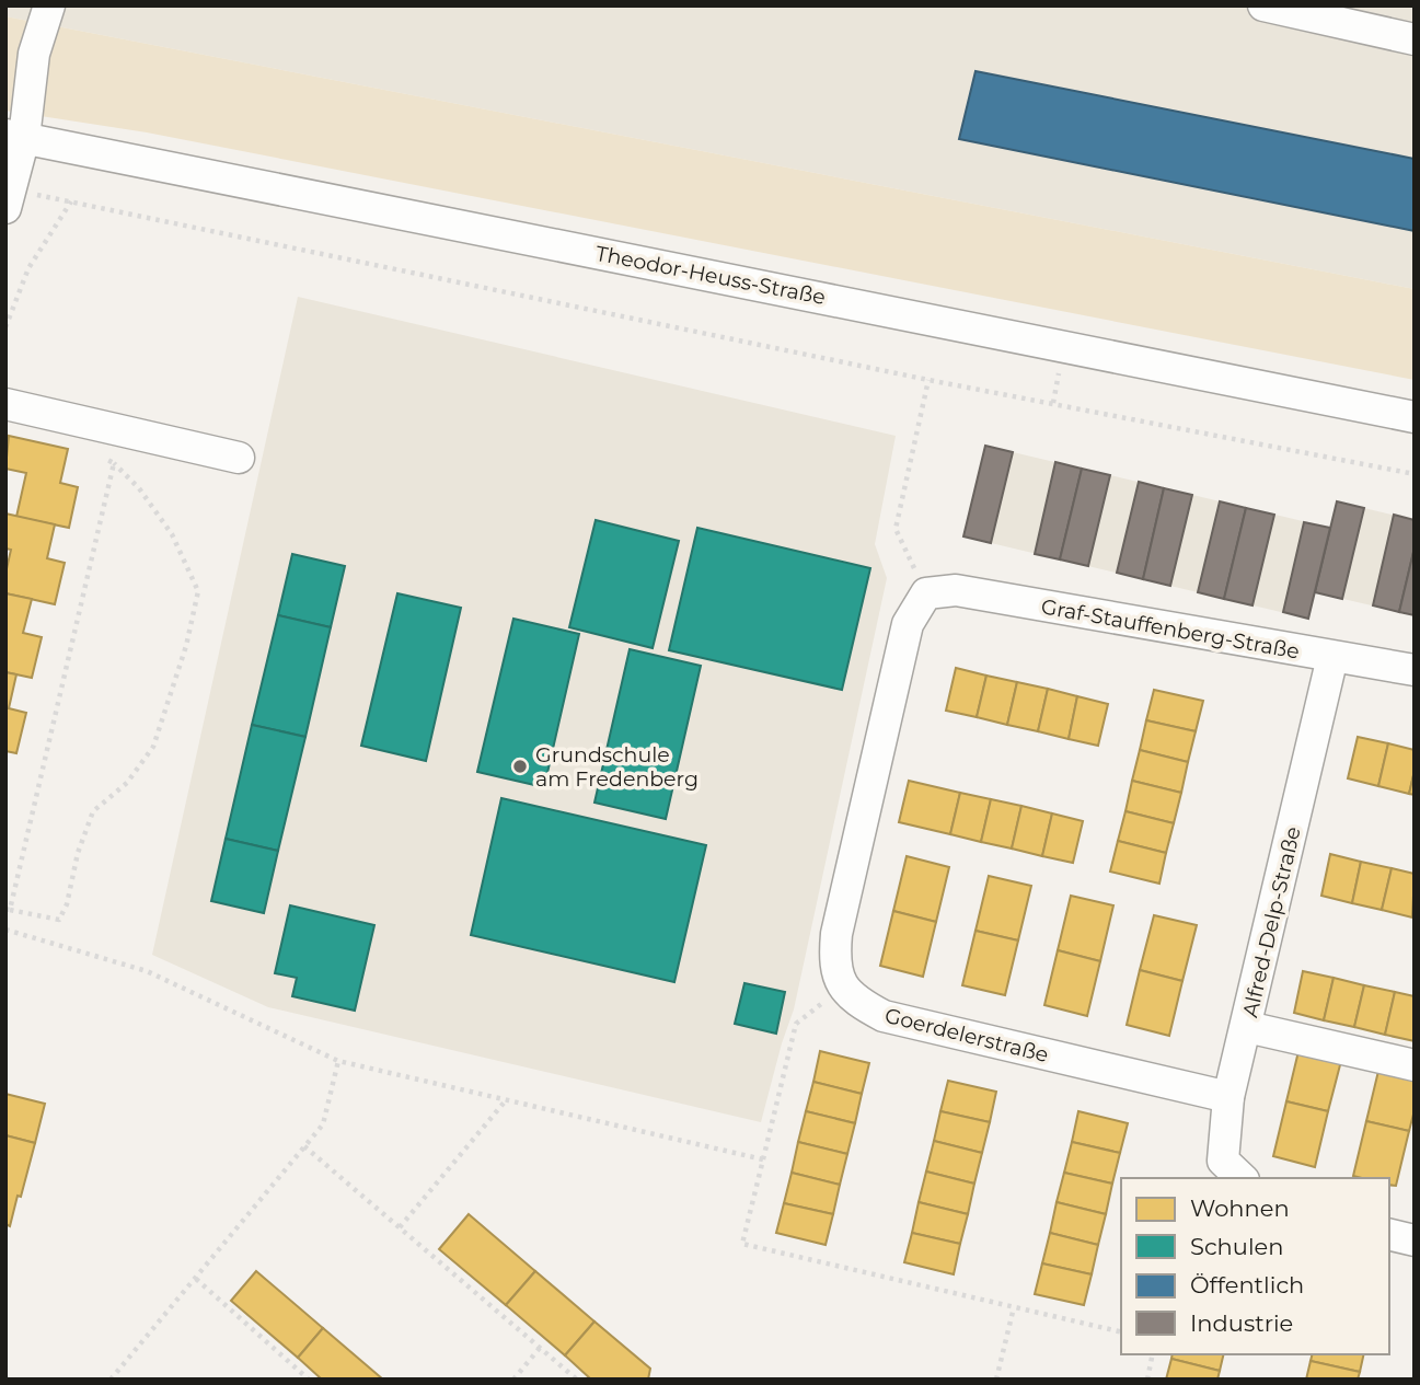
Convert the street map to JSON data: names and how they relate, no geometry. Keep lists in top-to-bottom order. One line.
{"streets":{"street":["Theodor-Heuss-Straße","Graf-Stauffenberg-Straße","Alfred-Delp-Straße","Goerdelerstraße"]},"crossings":[["Graf-Stauffenberg-Straße","Alfred-Delp-Straße"],["Alfred-Delp-Straße","Goerdelerstraße"]],"places":["Grundschule am Fredenberg"],"legend":["Wohnen","Schulen","Öffentlich","Industrie"]}
